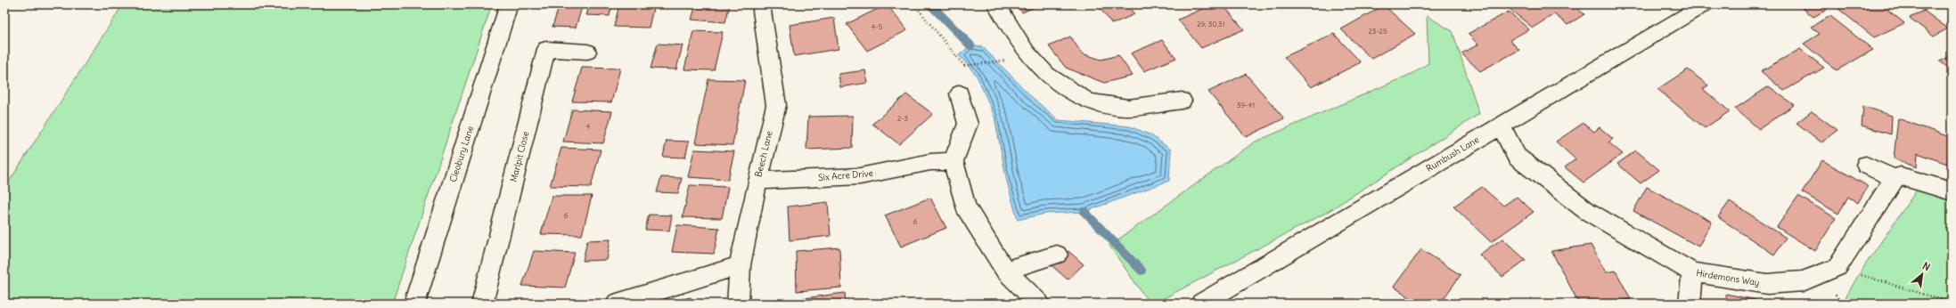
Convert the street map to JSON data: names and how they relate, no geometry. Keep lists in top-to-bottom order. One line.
{"streets":{"street":["Cleobury Lane","Beech Lane","Rumbush Lane","Marlpit Close","Six Acre Drive","Hirdemons Way"]},"crossings":[["Beech Lane","Six Acre Drive"],["Rumbush Lane","Hirdemons Way"]],"house_numbers":["29, 30,31","4-5","23-25","39-41","2-3","4","6","6"],"north":"top right"}
